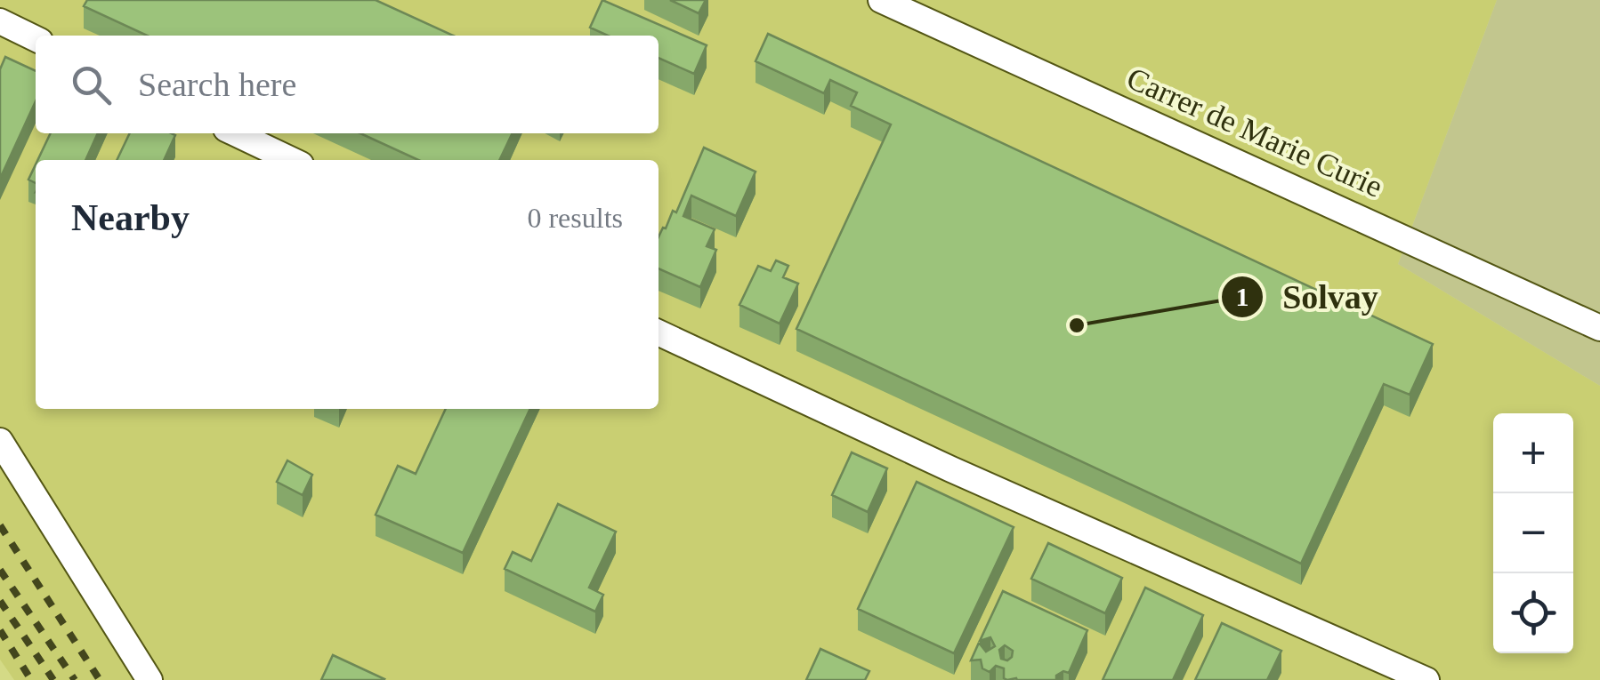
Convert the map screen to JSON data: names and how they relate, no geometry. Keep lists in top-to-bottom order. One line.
{"streets":{"street":["Carrer de Marie Curie"]},"places":["Solvay"],"page":{"search":"Search here","heading":["Nearby","0 results"],"map_buttons":["+","−"]}}
